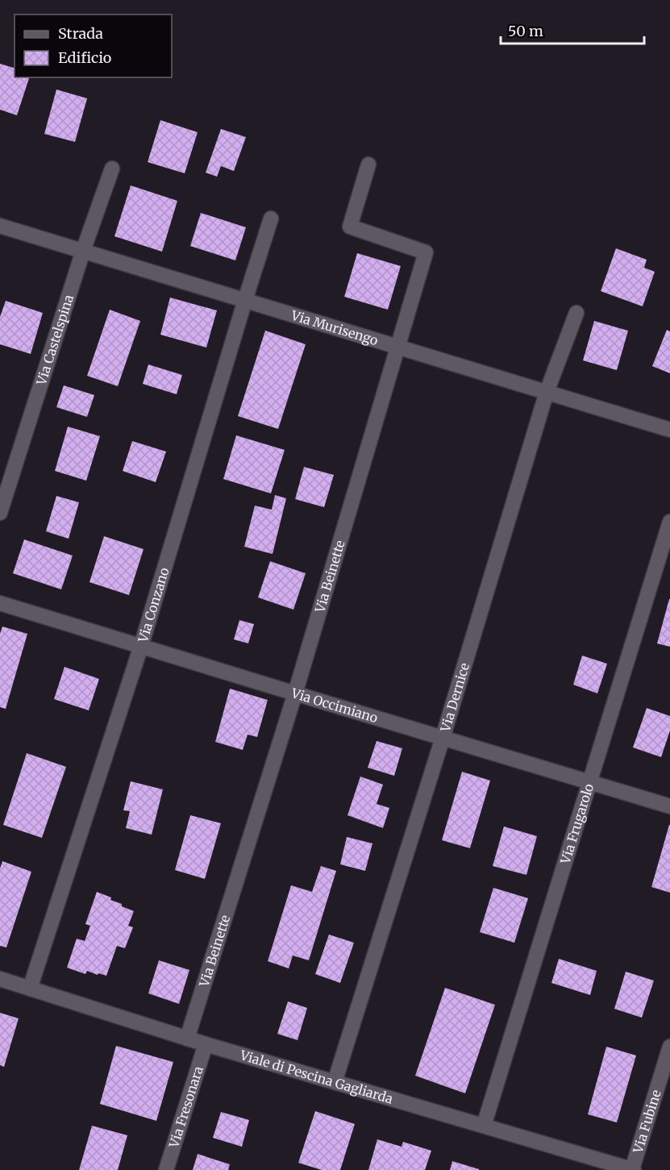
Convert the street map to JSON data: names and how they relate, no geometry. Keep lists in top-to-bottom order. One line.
{"streets":{"street":["Via Murisengo","Via Castelspina","Via Beinette","Via Conzano","Via Dernice","Via Occimiano","Via Frugarolo","Viale di Pescina Gagliarda","Via Fresonara","Via Fubine"]},"crossings":[["Via Murisengo","Via Castelspina"],["Via Murisengo","Via Beinette"],["Via Murisengo","Via Conzano"],["Via Murisengo","Via Dernice"],["Via Beinette","Via Occimiano"],["Via Beinette","Viale di Pescina Gagliarda"],["Via Conzano","Via Occimiano"],["Via Conzano","Viale di Pescina Gagliarda"],["Via Dernice","Via Occimiano"],["Via Dernice","Viale di Pescina Gagliarda"],["Via Occimiano","Via Frugarolo"],["Via Frugarolo","Viale di Pescina Gagliarda"],["Viale di Pescina Gagliarda","Via Fresonara"],["Viale di Pescina Gagliarda","Via Fubine"]],"legend":["Strada","Edificio"],"scale_bar":"50 m"}
